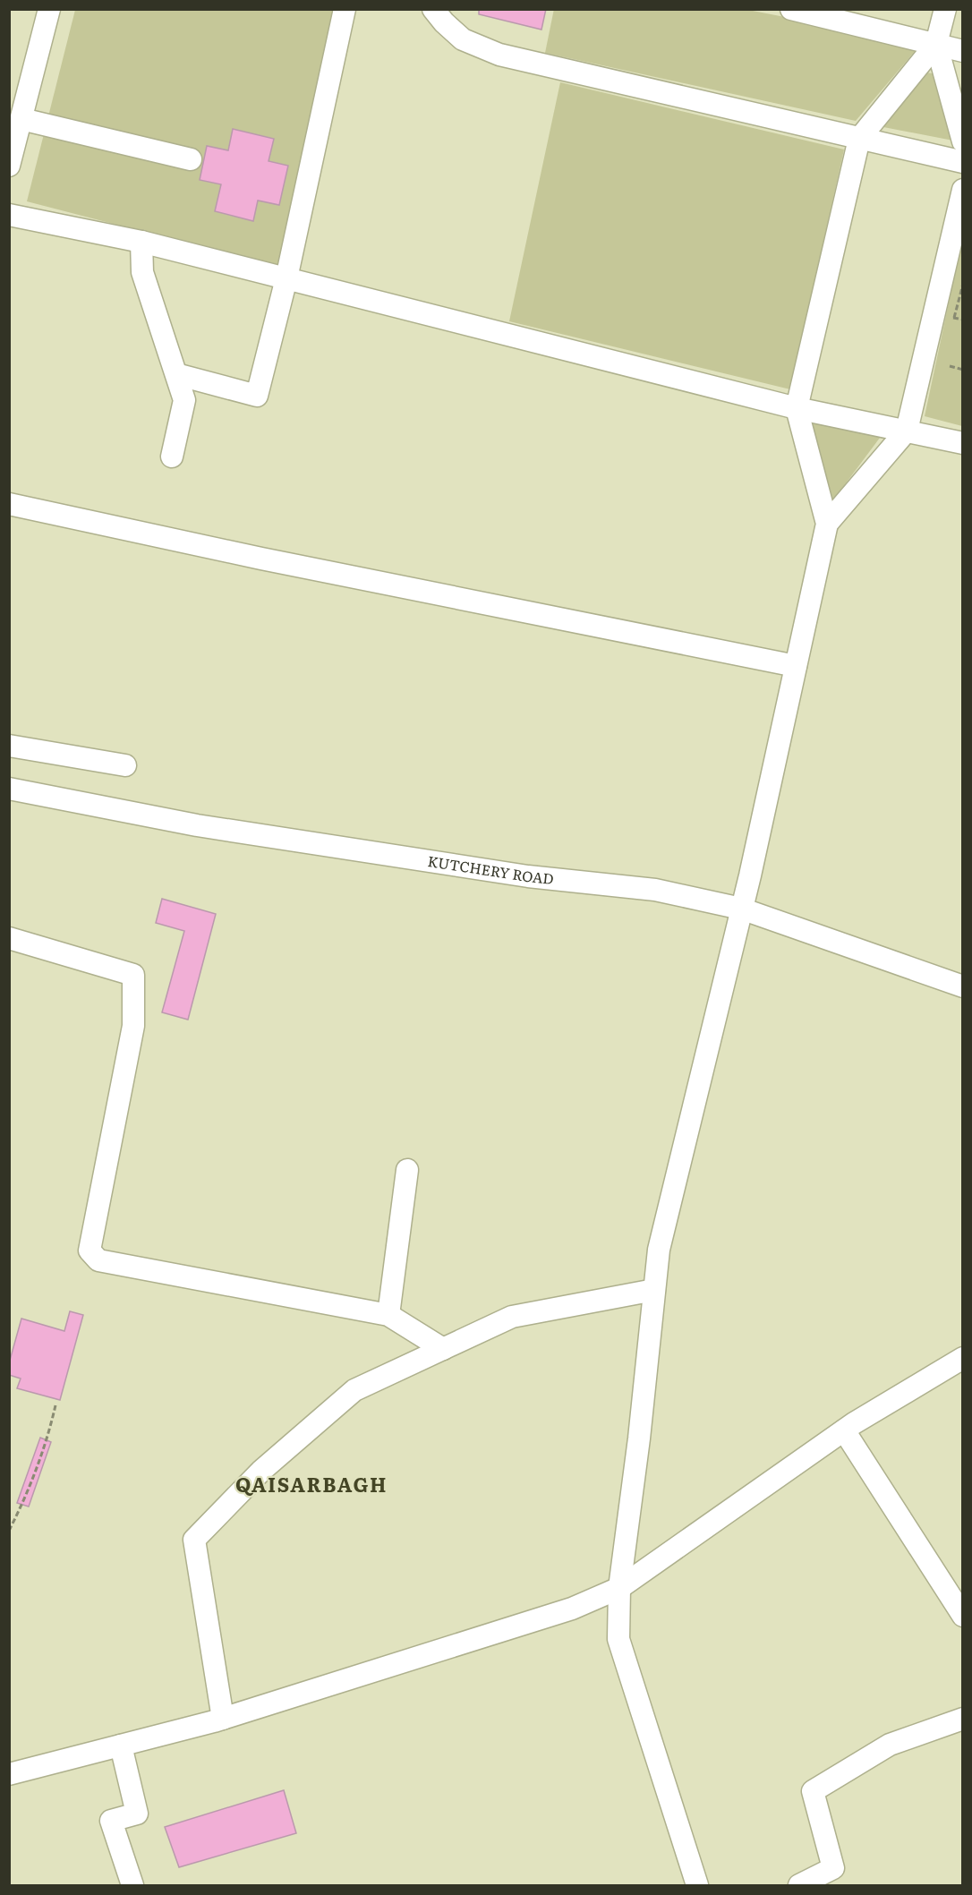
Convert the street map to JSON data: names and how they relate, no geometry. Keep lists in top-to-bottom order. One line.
{"streets":{"street":["KUTCHERY ROAD"]},"districts":["QAISARBAGH"]}
